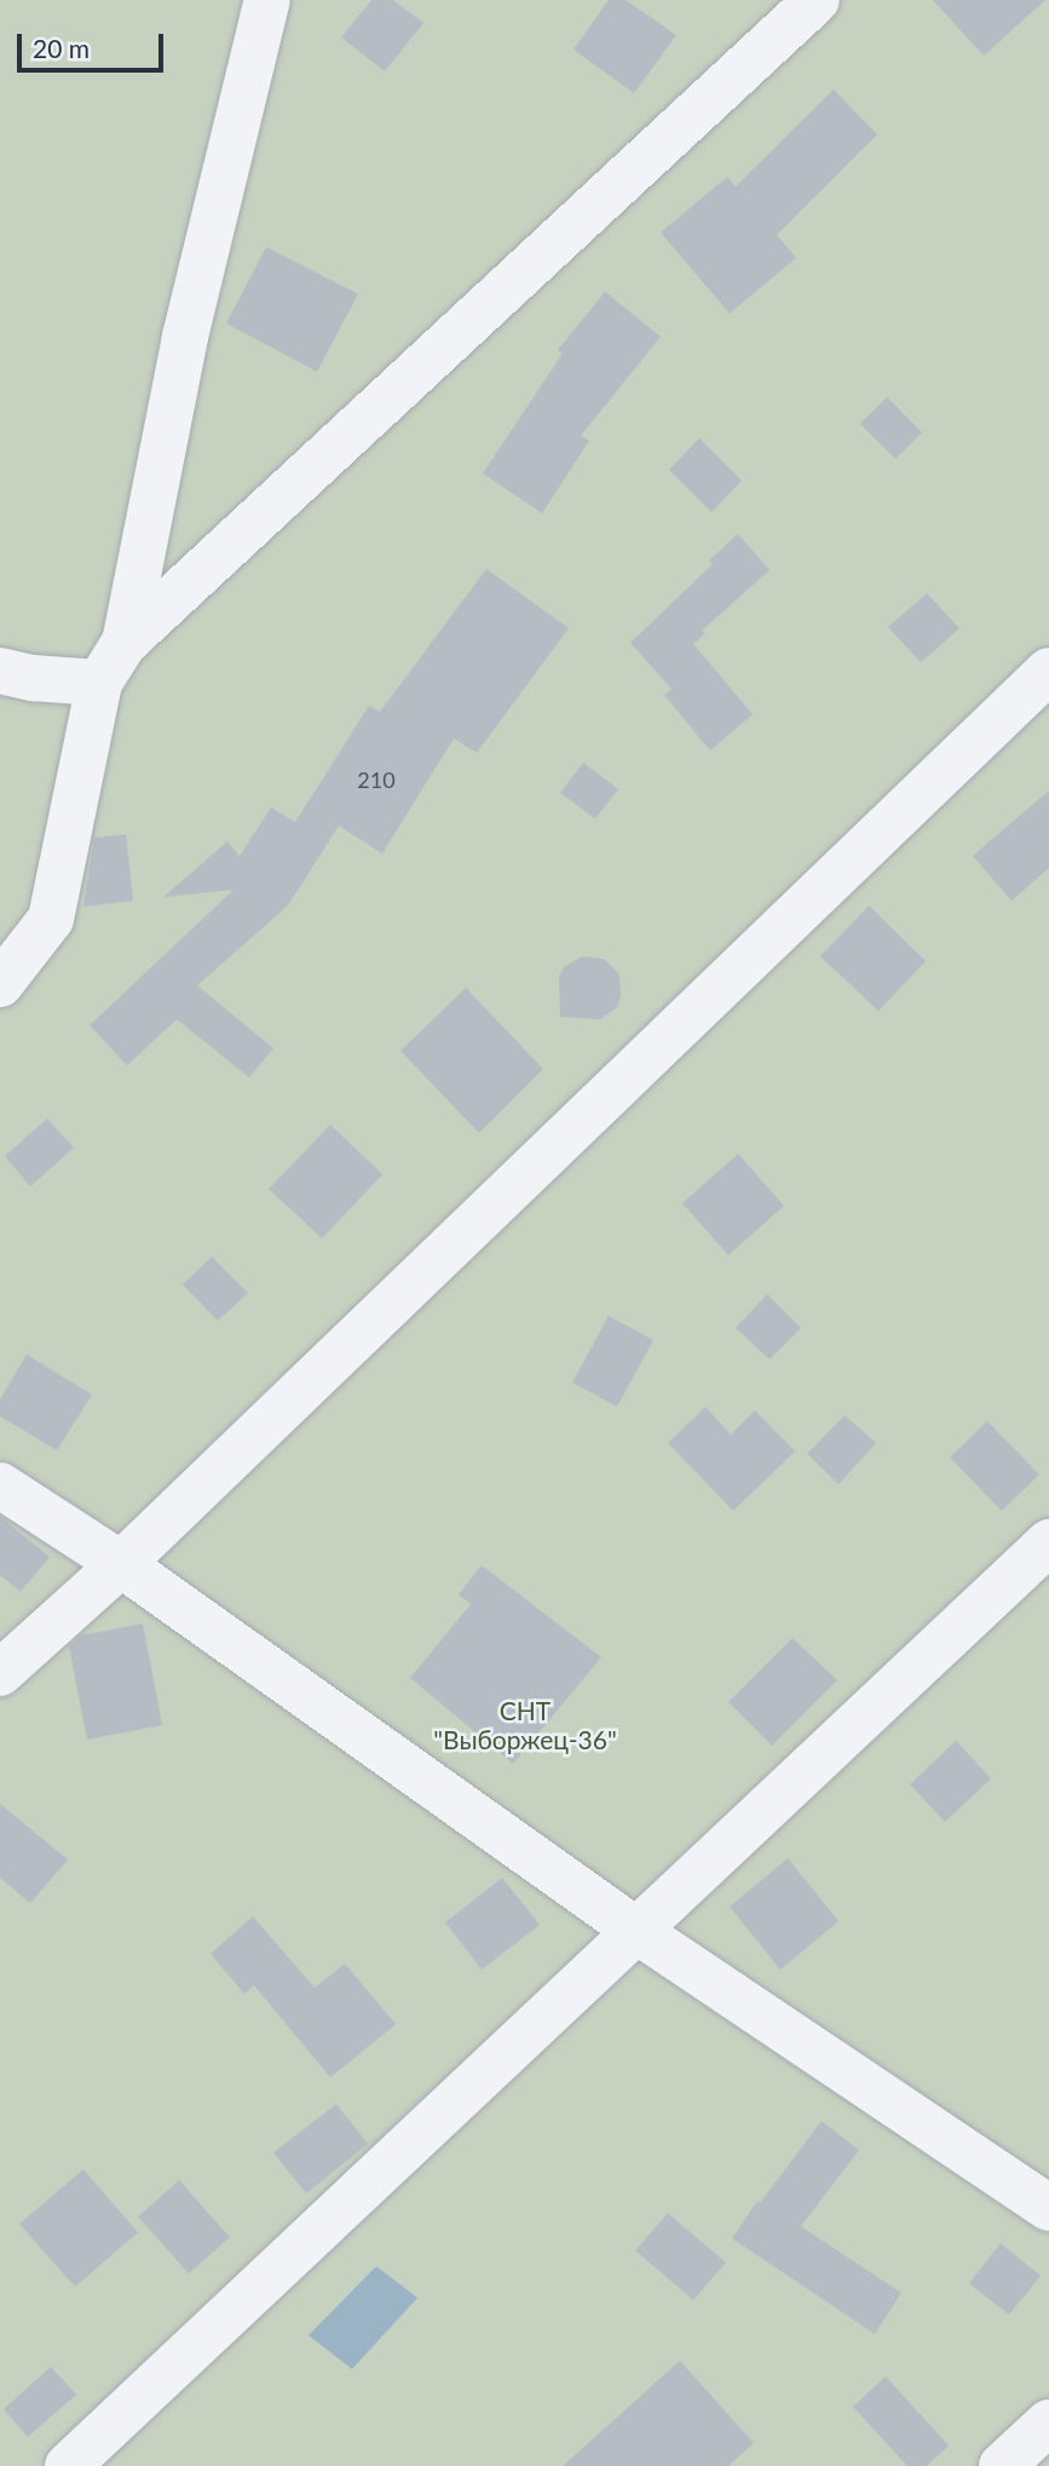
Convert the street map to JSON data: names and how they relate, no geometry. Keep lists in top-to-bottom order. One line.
{"parks":["СНТ \"Выборжец-36\""],"house_numbers":["210"],"scale_bar":"20 m"}
